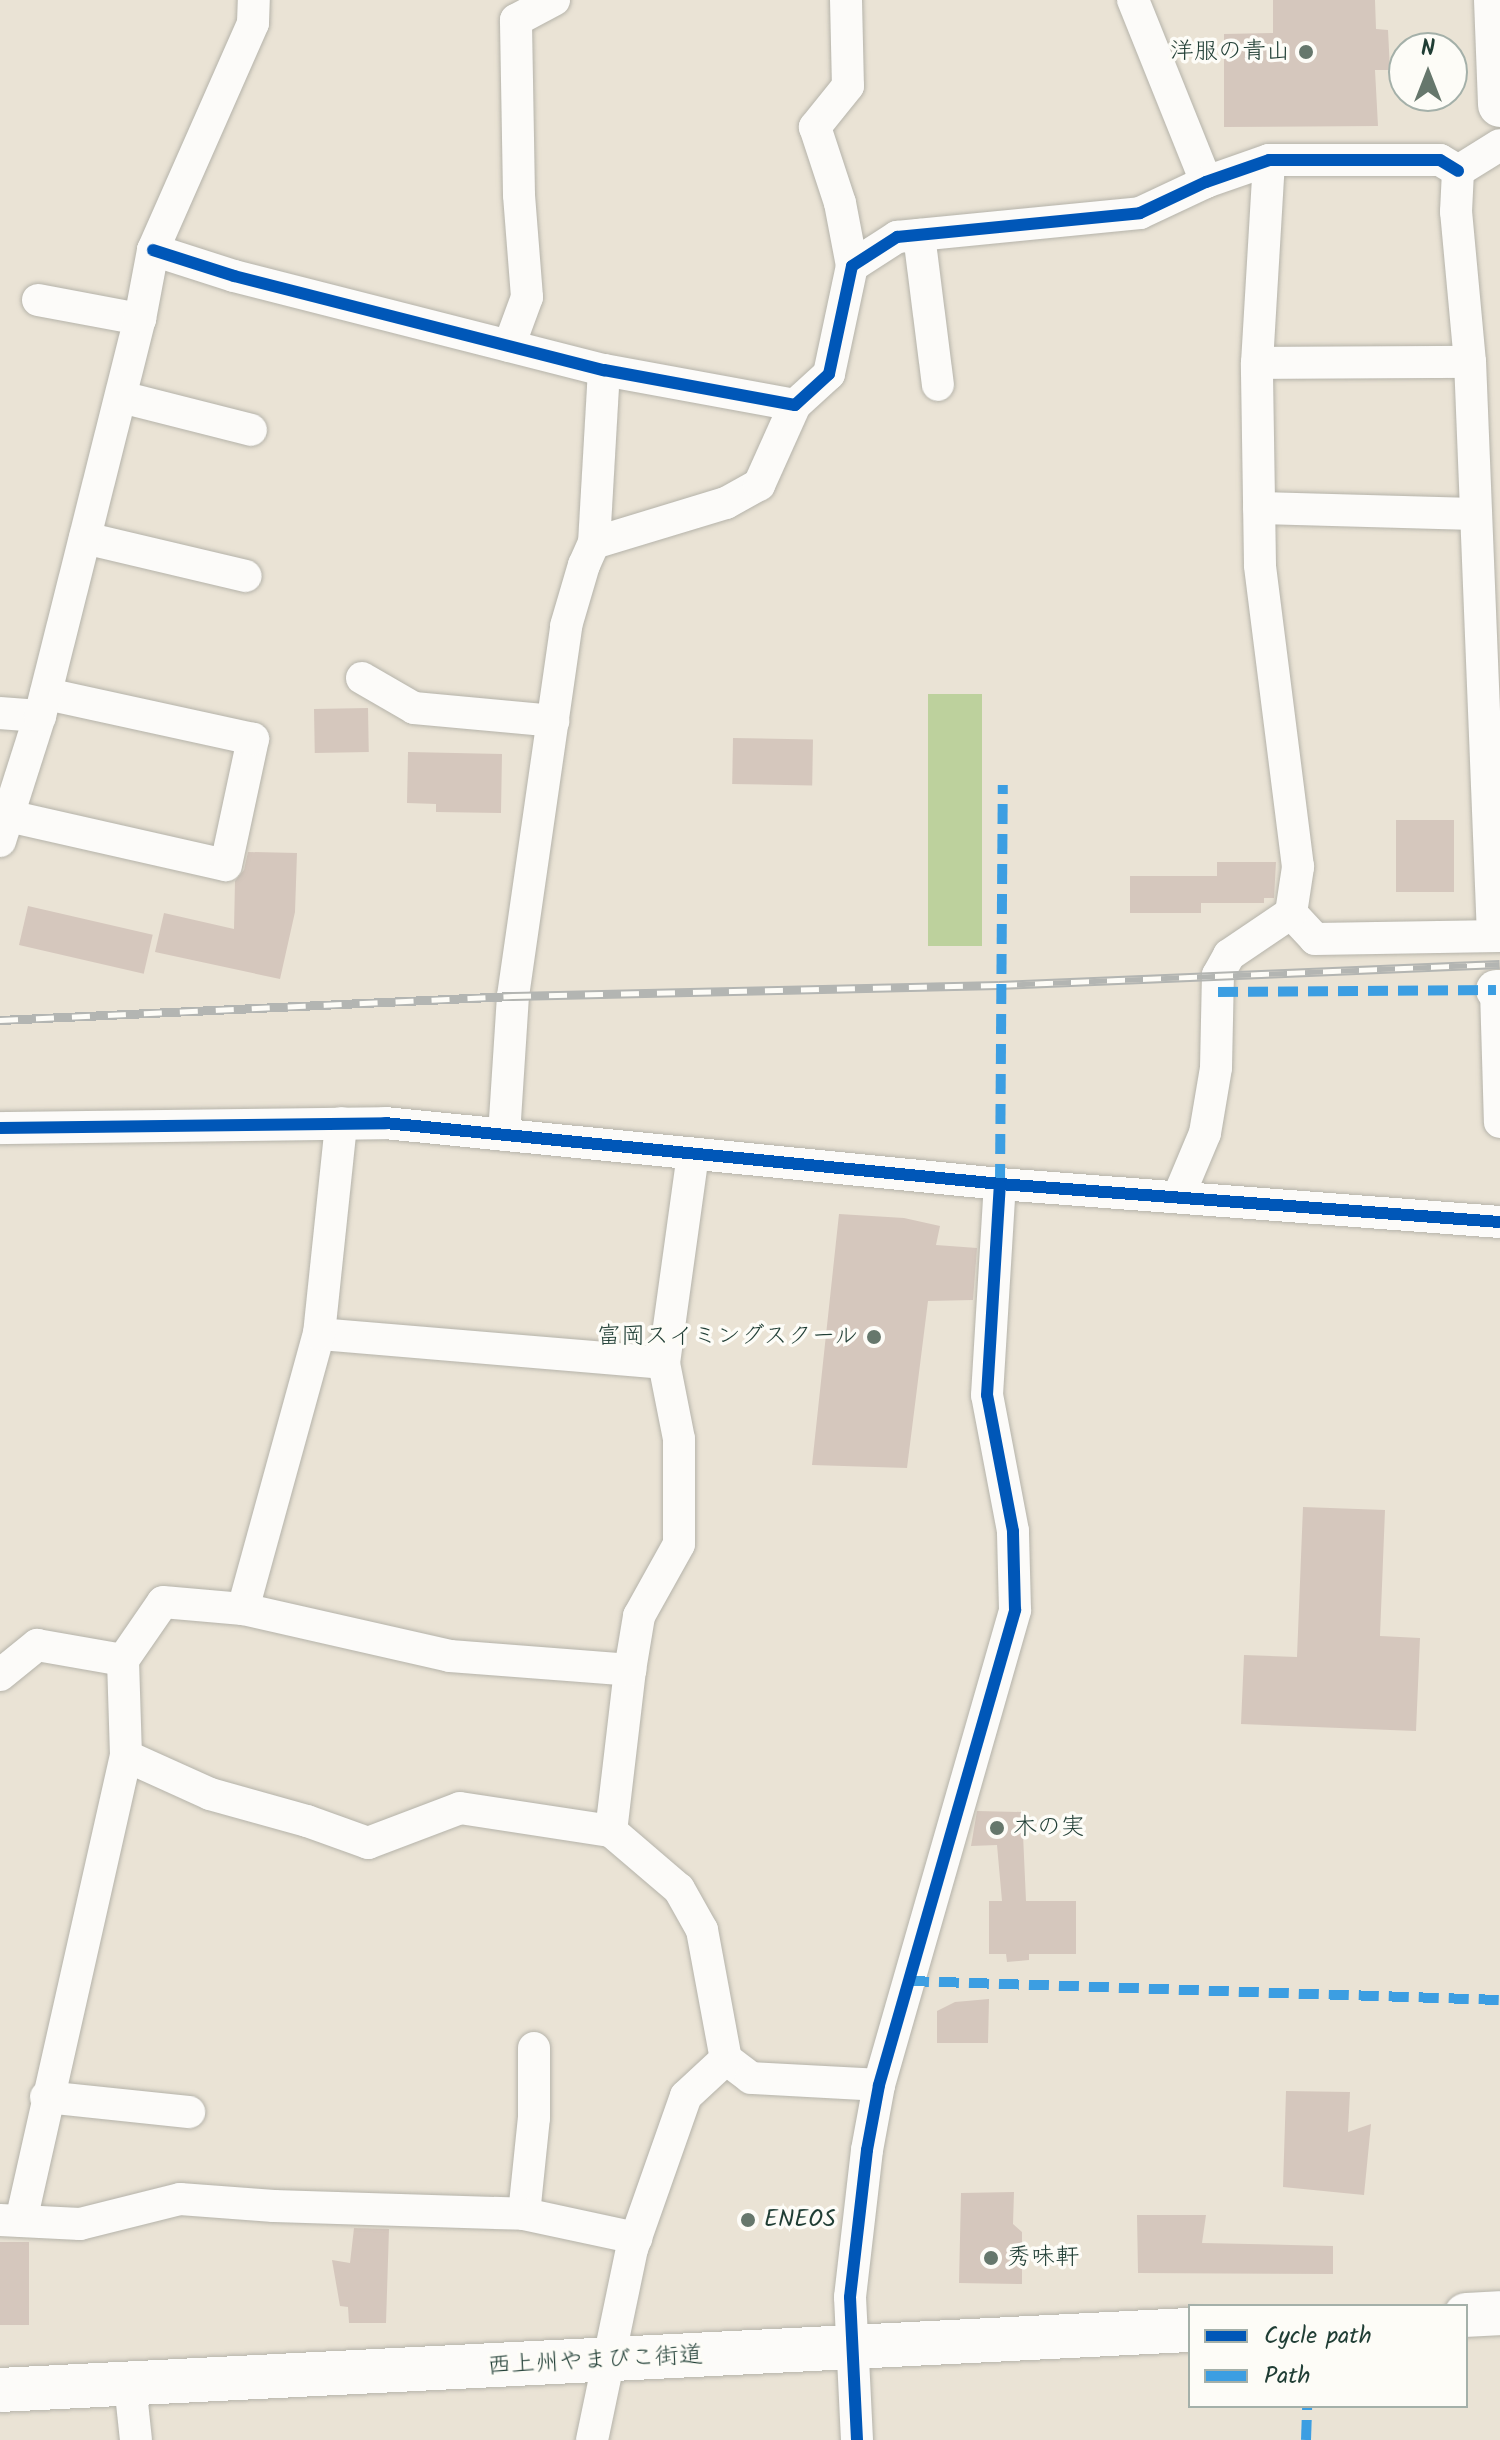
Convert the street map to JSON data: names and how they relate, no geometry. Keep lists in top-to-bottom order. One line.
{"streets":{"main road":["西上州やまびこ街道"]},"places":["洋服の青山","富岡スイミングスクール","木の実","ENEOS","秀味軒"],"legend":["Cycle path","Path"],"north":"top"}
